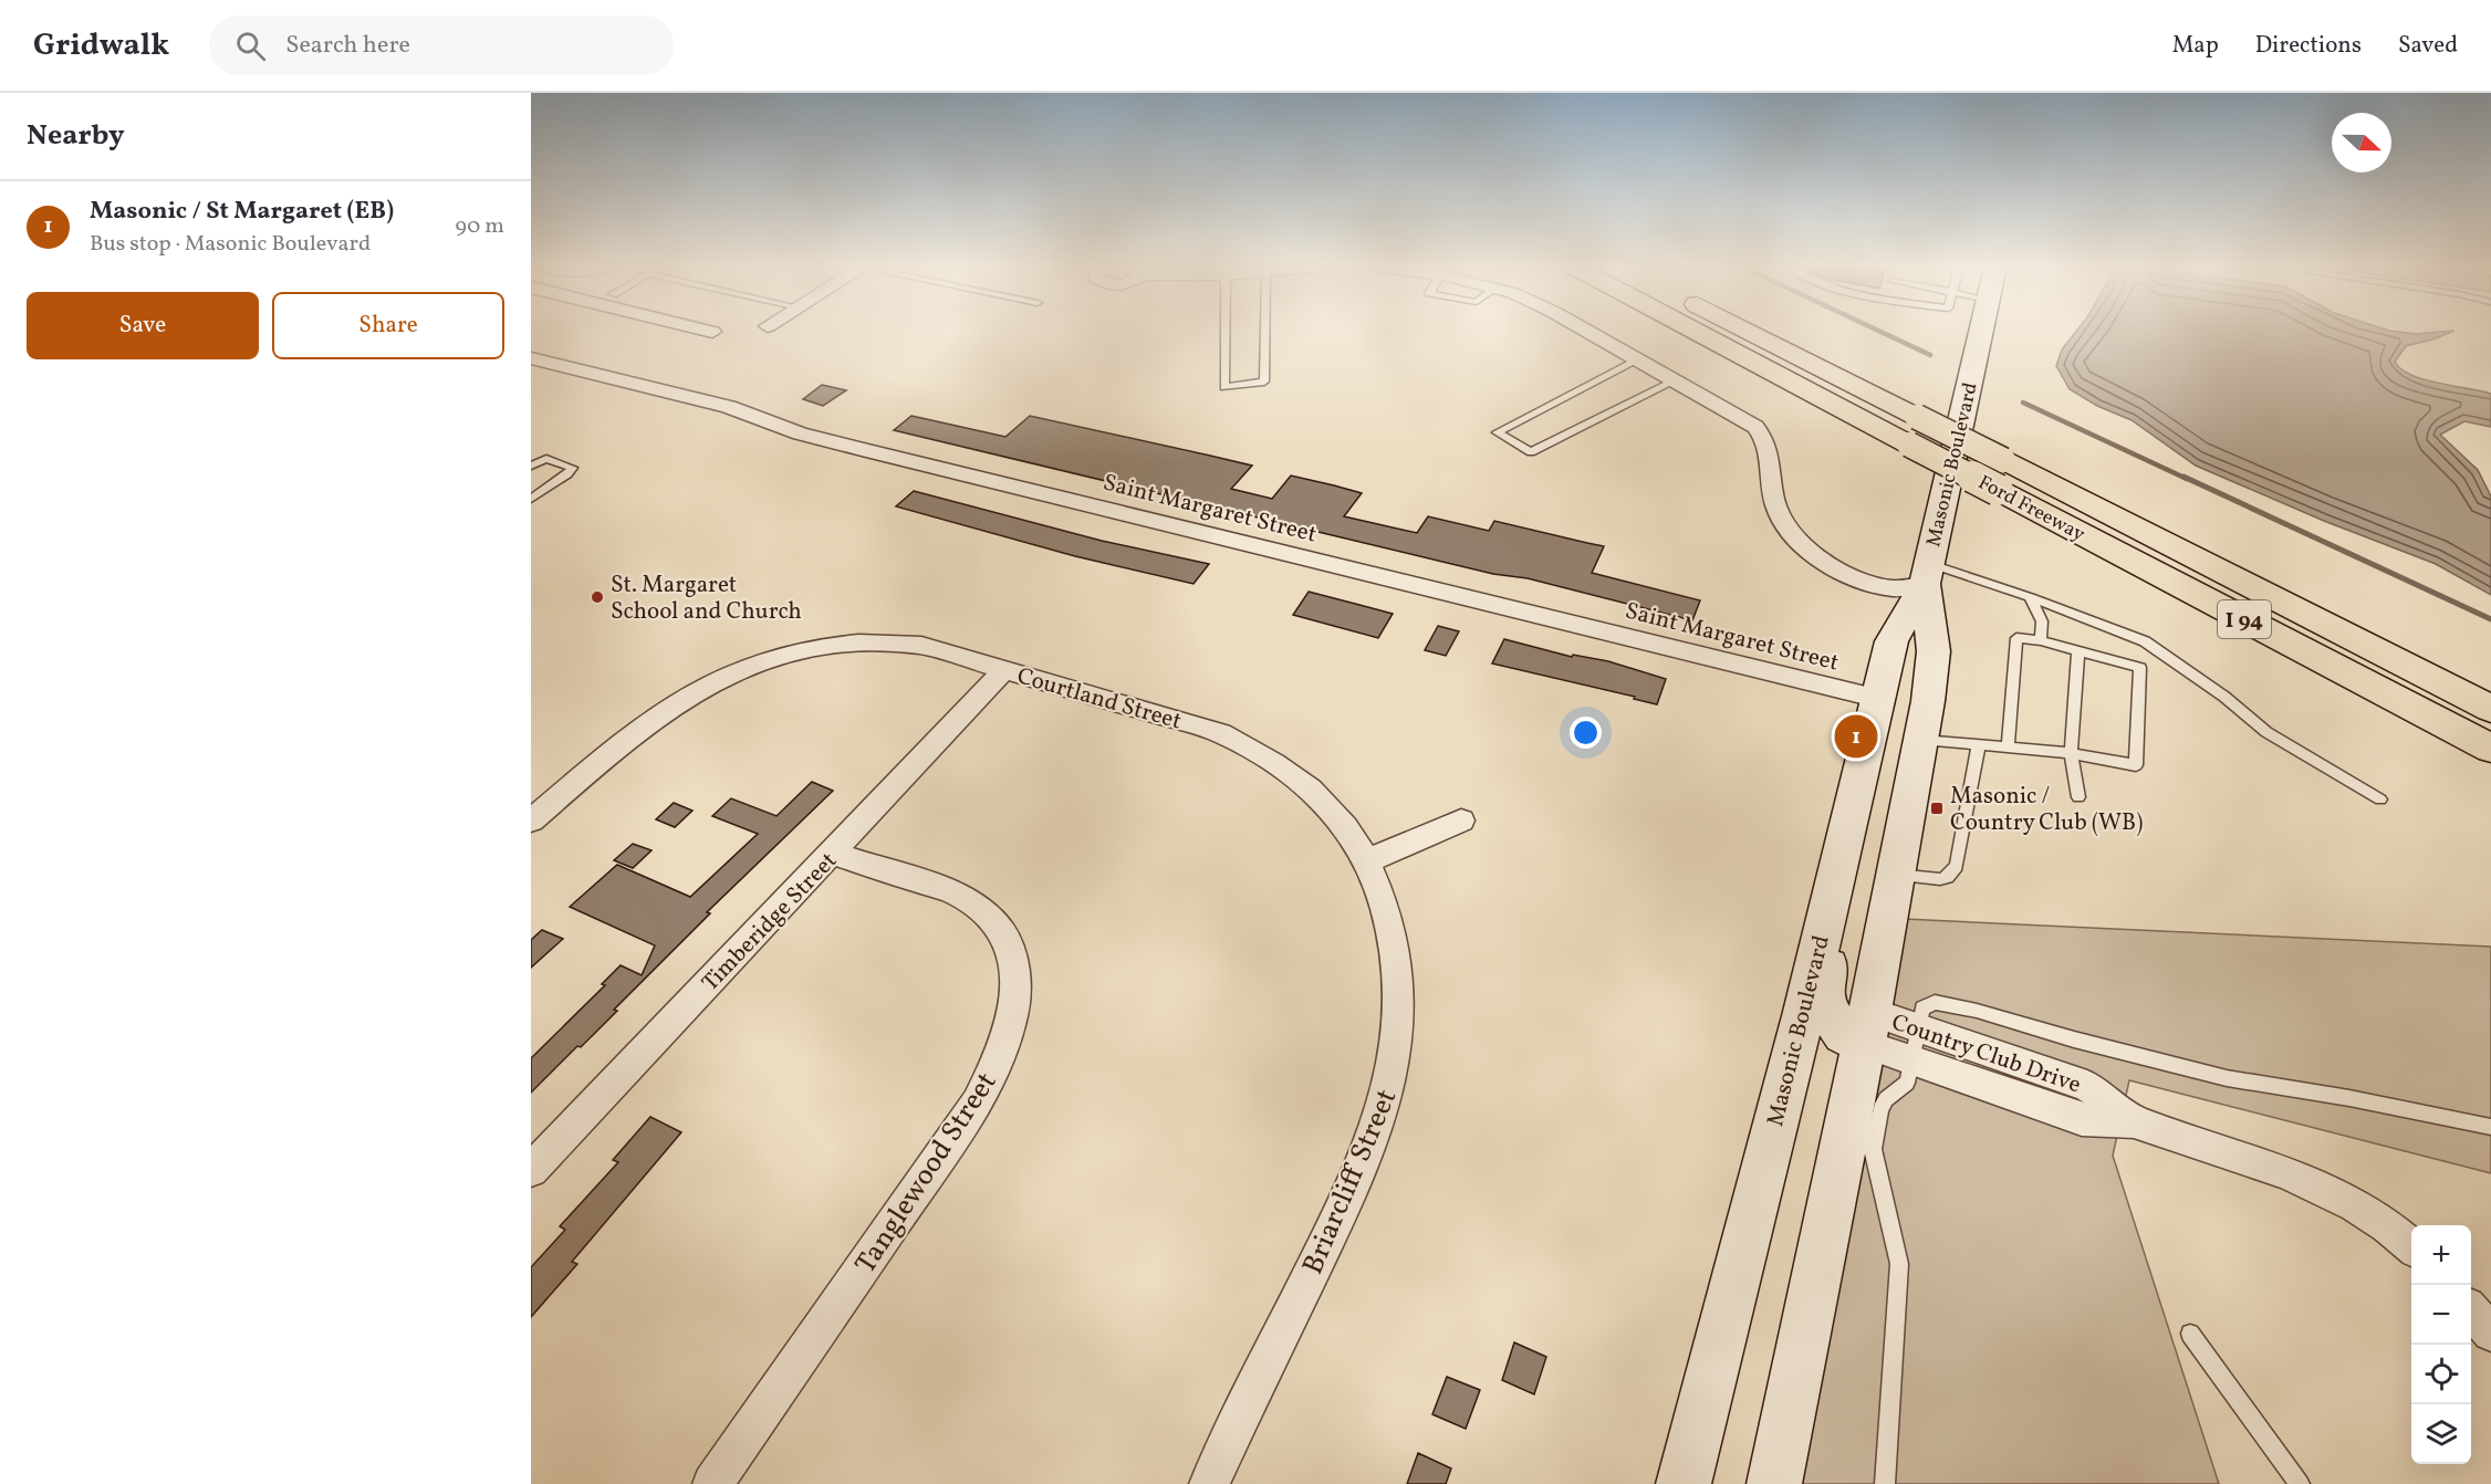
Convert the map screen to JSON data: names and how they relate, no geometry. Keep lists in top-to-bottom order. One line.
{"streets":{"highway":["Ford Freeway","I 94"],"main road":["Masonic Boulevard"],"street":["Saint Margaret Street","Courtland Street","Timberidge Street","Country Club Drive","Tanglewood Street","Briarcliff Street"]},"crossings":[["Masonic Boulevard","Saint Margaret Street"],["Masonic Boulevard","Country Club Drive"],["Courtland Street","Timberidge Street"],["Courtland Street","Briarcliff Street"],["Timberidge Street","Tanglewood Street"]],"places":{"other":["St. Margaret School and Church"],"transit":["Masonic / Country Club (WB)"]},"north":"right","page":{"header":"Gridwalk","search":"Search here","nav":["Map","Directions","Saved"],"heading":"Nearby","list":[{"mark":"1","name":"Masonic / St Margaret (EB)","note":"Bus stop · Masonic Boulevard","value":"90 m"}],"buttons":["Save","Share"],"pins":"1","map_buttons":["+","−"]}}
